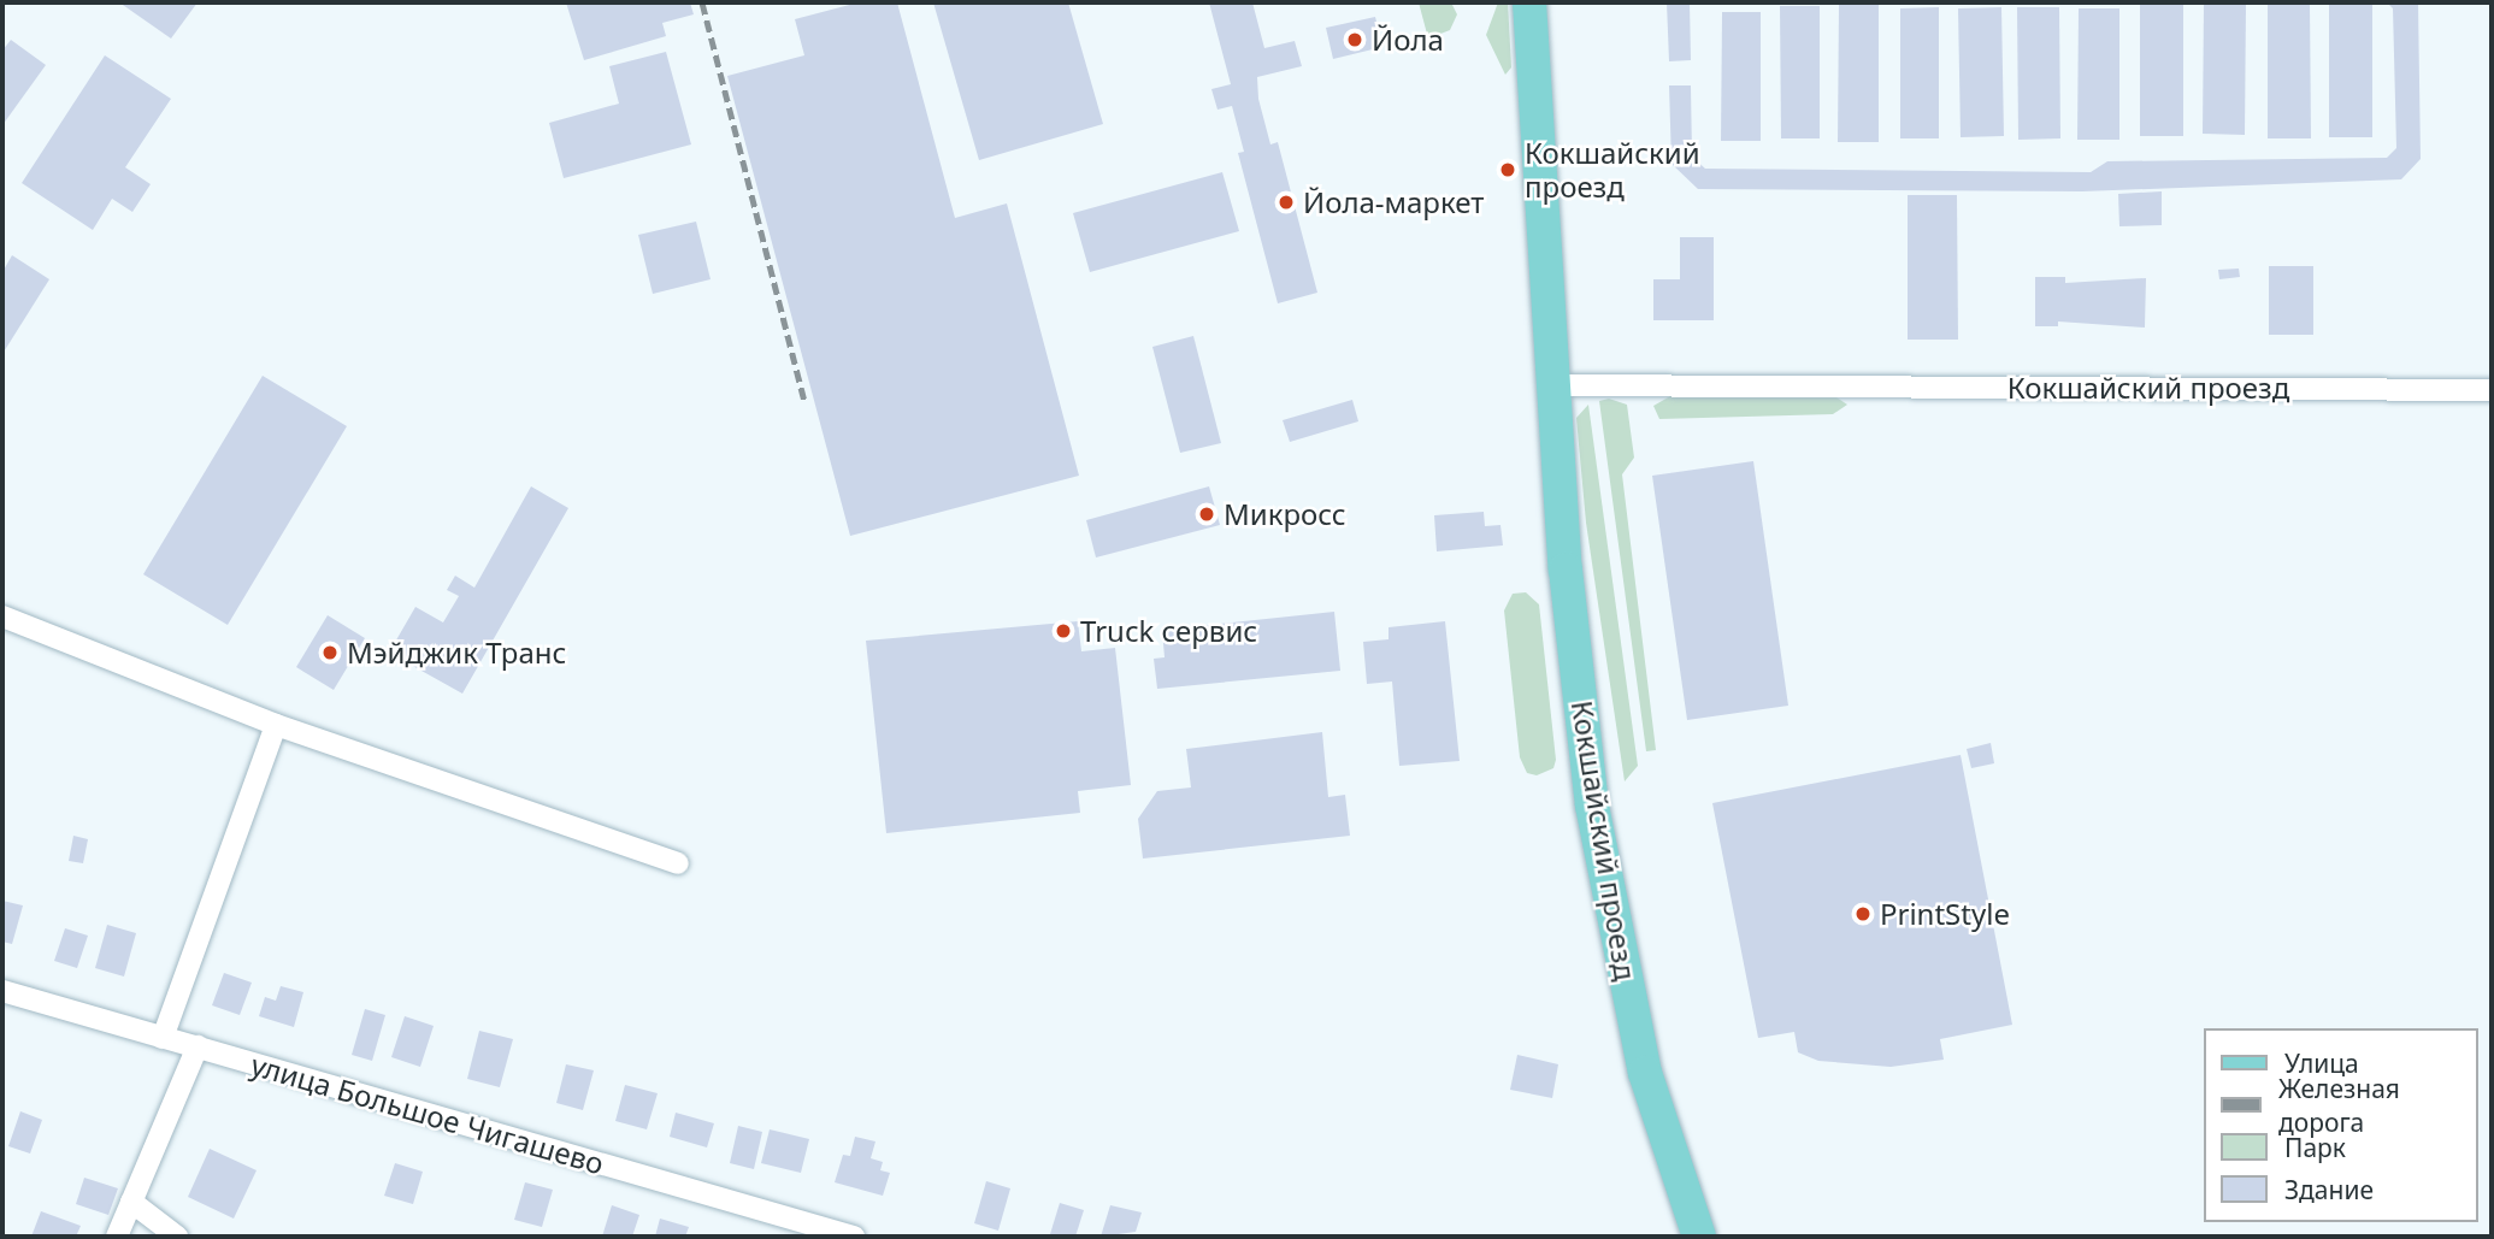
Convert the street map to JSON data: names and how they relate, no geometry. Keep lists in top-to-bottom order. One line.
{"streets":{"main road":["Кокшайский проезд"],"street":["улица Большое Чигашево"]},"places":["Йола","Кокшайский проезд","Йола-маркет","Микросс","Truck сервис","Мэйджик Транс","PrintStyle"],"legend":["Улица","Железная дорога","Парк","Здание"]}
